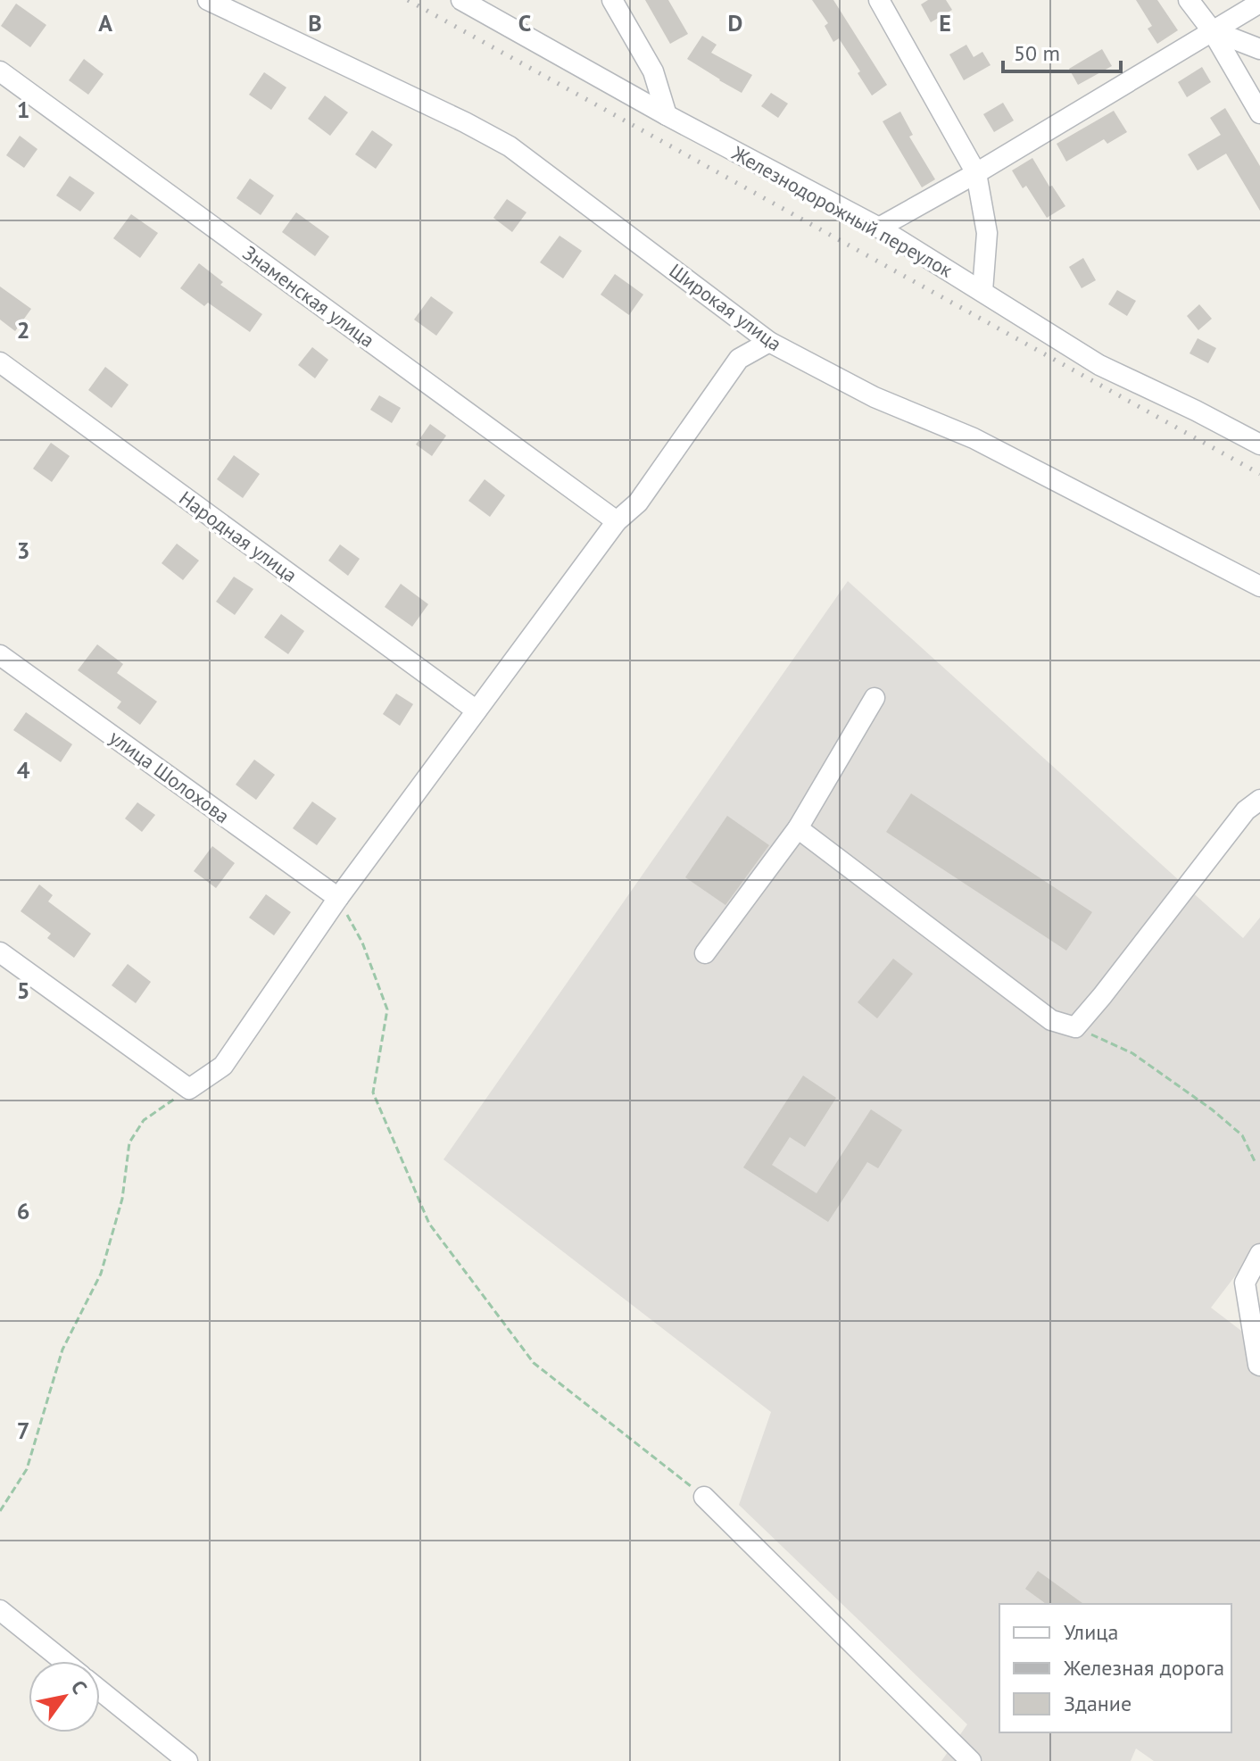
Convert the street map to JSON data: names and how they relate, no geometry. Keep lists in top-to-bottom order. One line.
{"streets":{"street":["Железнодорожный переулок","Знаменская улица","Широкая улица","Народная улица","улица Шолохова"]},"legend":["Улица","Железная дорога","Здание"],"scale_bar":"50 m","north":"top right","grid":{"columns":["A","B","C","D","E"],"rows":["1","2","3","4","5","6","7"]}}
